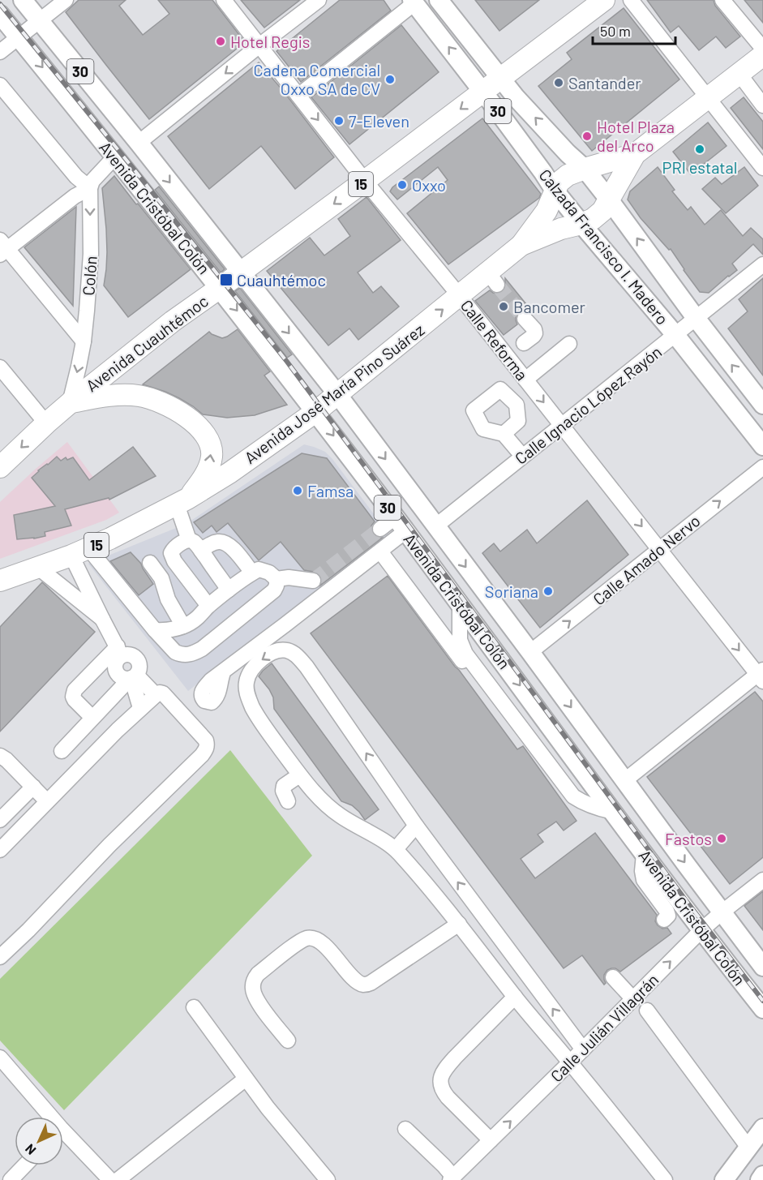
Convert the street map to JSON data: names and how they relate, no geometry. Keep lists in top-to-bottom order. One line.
{"streets":{"highway":["15","Avenida Cuauhtémoc","Avenida José María Pino Suárez"],"main road":["30","Avenida Cristóbal Colón","Calzada Francisco I. Madero"],"street":["Colón","Calle Reforma","Calle Ignacio López Rayón","Calle Amado Nervo","Calle Julián Villagrán"]},"crossings":[["Avenida Cristóbal Colón","Avenida Cuauhtémoc"],["Avenida Cristóbal Colón","Avenida José María Pino Suárez"],["Avenida Cristóbal Colón","Calle Ignacio López Rayón"],["Avenida Cristóbal Colón","Calle Amado Nervo"],["Avenida Cristóbal Colón","Calle Julián Villagrán"],["Calzada Francisco I. Madero","Avenida Cuauhtémoc"],["Calzada Francisco I. Madero","Avenida José María Pino Suárez"],["Calzada Francisco I. Madero","Calle Ignacio López Rayón"],["Colón","Avenida Cuauhtémoc"],["Calle Reforma","Avenida Cuauhtémoc"],["Calle Reforma","Avenida José María Pino Suárez"],["Calle Reforma","Calle Ignacio López Rayón"],["Calle Reforma","Calle Amado Nervo"]],"one_way":["Colón","Calle Reforma","Avenida Cuauhtémoc","Calle Amado Nervo","Calle Julián Villagrán"],"places":{"other":["Hotel Regis","Cadena Comercial Oxxo SA de CV","Santander","7-Eleven","Hotel Plaza del Arco","PRI estatal","Oxxo","Bancomer","Famsa","Soriana","Fastos"],"transit":["Cuauhtémoc"]},"scale_bar":"50 m","north":"bottom left"}
